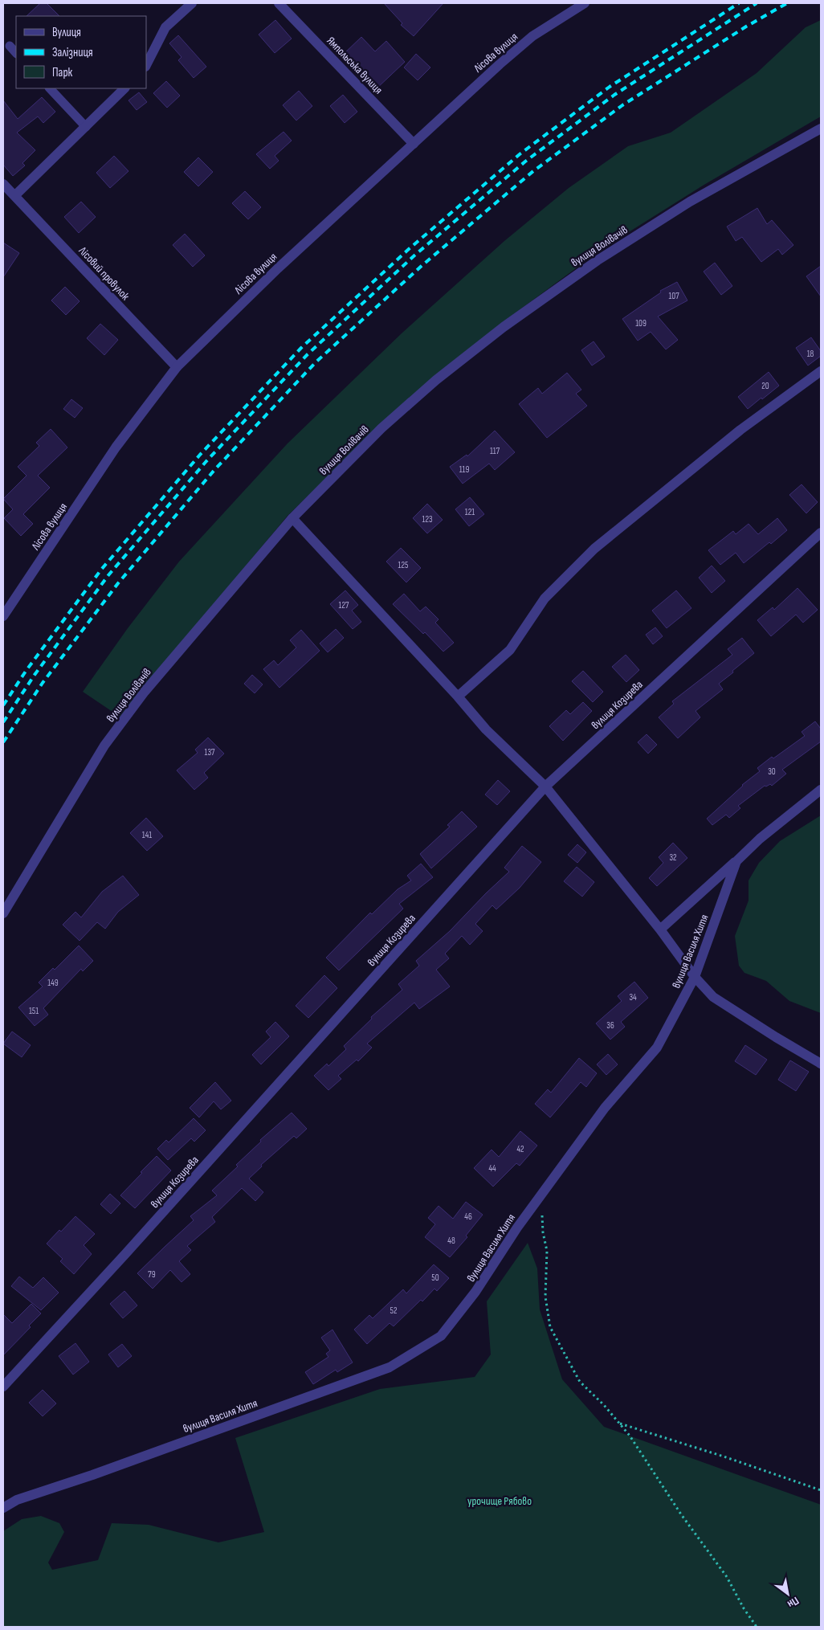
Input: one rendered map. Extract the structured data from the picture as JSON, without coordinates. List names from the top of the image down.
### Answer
{
  "streets": {
    "street": [
      "Лісова вулиця",
      "Ямпольська вулиця",
      "вулиця Волівачів",
      "Лісовий провулок",
      "вулиця Козирева",
      "вулиця Василя Хитя"
    ]
  },
  "crossings": [
    ["Лісова вулиця", "Ямпольська вулиця"],
    ["Лісова вулиця", "Лісовий провулок"]
  ],
  "parks": ["урочище Рябово"],
  "house_numbers": [
    "107",
    "109",
    "18",
    "20",
    "117",
    "119",
    "121",
    "123",
    "125",
    "127",
    "137",
    "30",
    "141",
    "32",
    "149",
    "34",
    "151",
    "36",
    "42",
    "44",
    "46",
    "48",
    "79",
    "50",
    "52"
  ],
  "legend": ["Вулиця", "Залізниця", "Парк"],
  "north": "bottom right"
}
